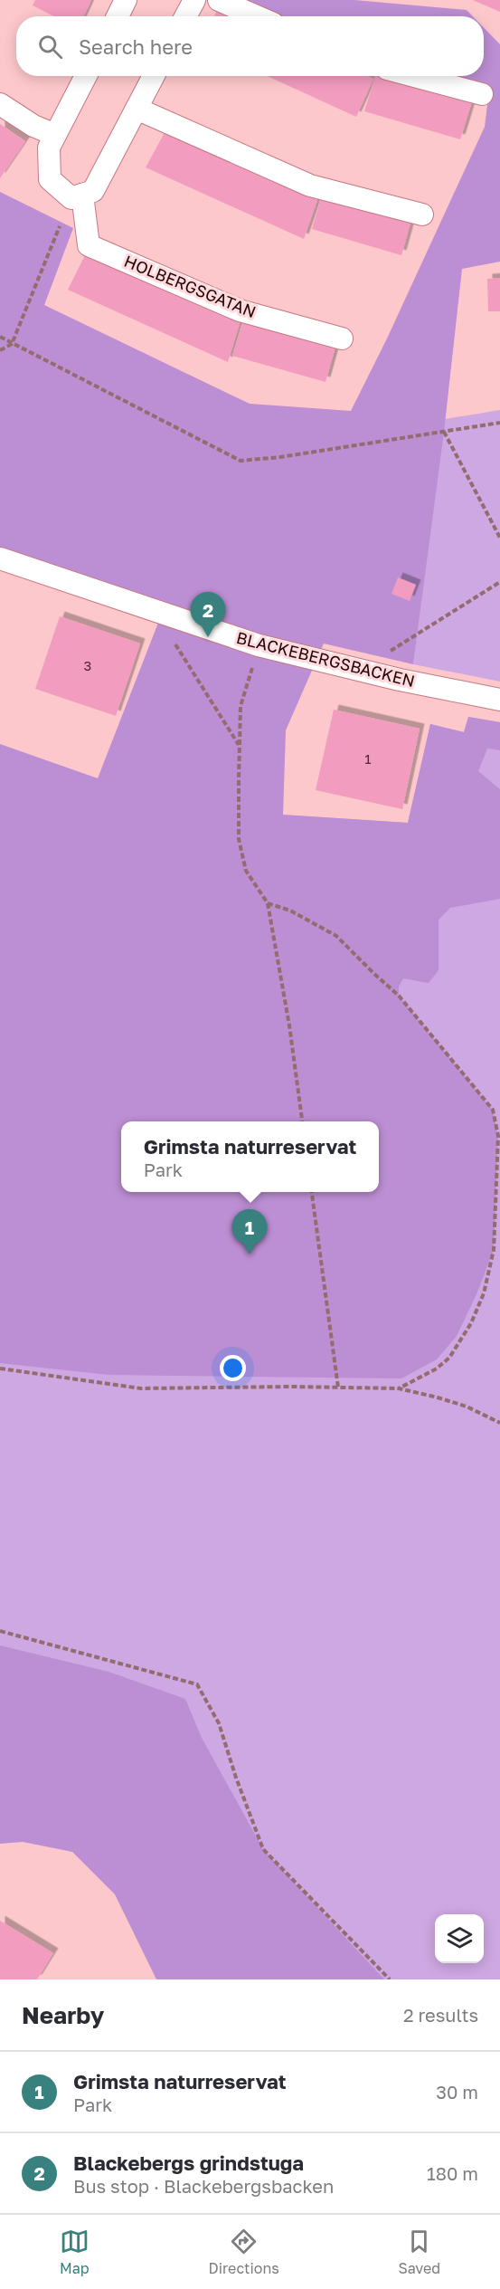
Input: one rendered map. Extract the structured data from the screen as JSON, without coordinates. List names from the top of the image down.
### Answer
{
  "streets": {
    "street": ["HOLBERGSGATAN", "BLACKEBERGSBACKEN"]
  },
  "house_numbers": ["3", "1"],
  "page": {
    "search": "Search here",
    "pins": ["2", "1"],
    "popup": ["Grimsta naturreservat", "Park"],
    "heading": ["Nearby", "2 results"],
    "list": [
      {
        "mark": "1",
        "name": "Grimsta naturreservat",
        "note": "Park",
        "value": "30 m"
      },
      {
        "mark": "2",
        "name": "Blackebergs grindstuga",
        "note": "Bus stop · Blackebergsbacken",
        "value": "180 m"
      }
    ],
    "nav": ["Map", "Directions", "Saved"]
  }
}
